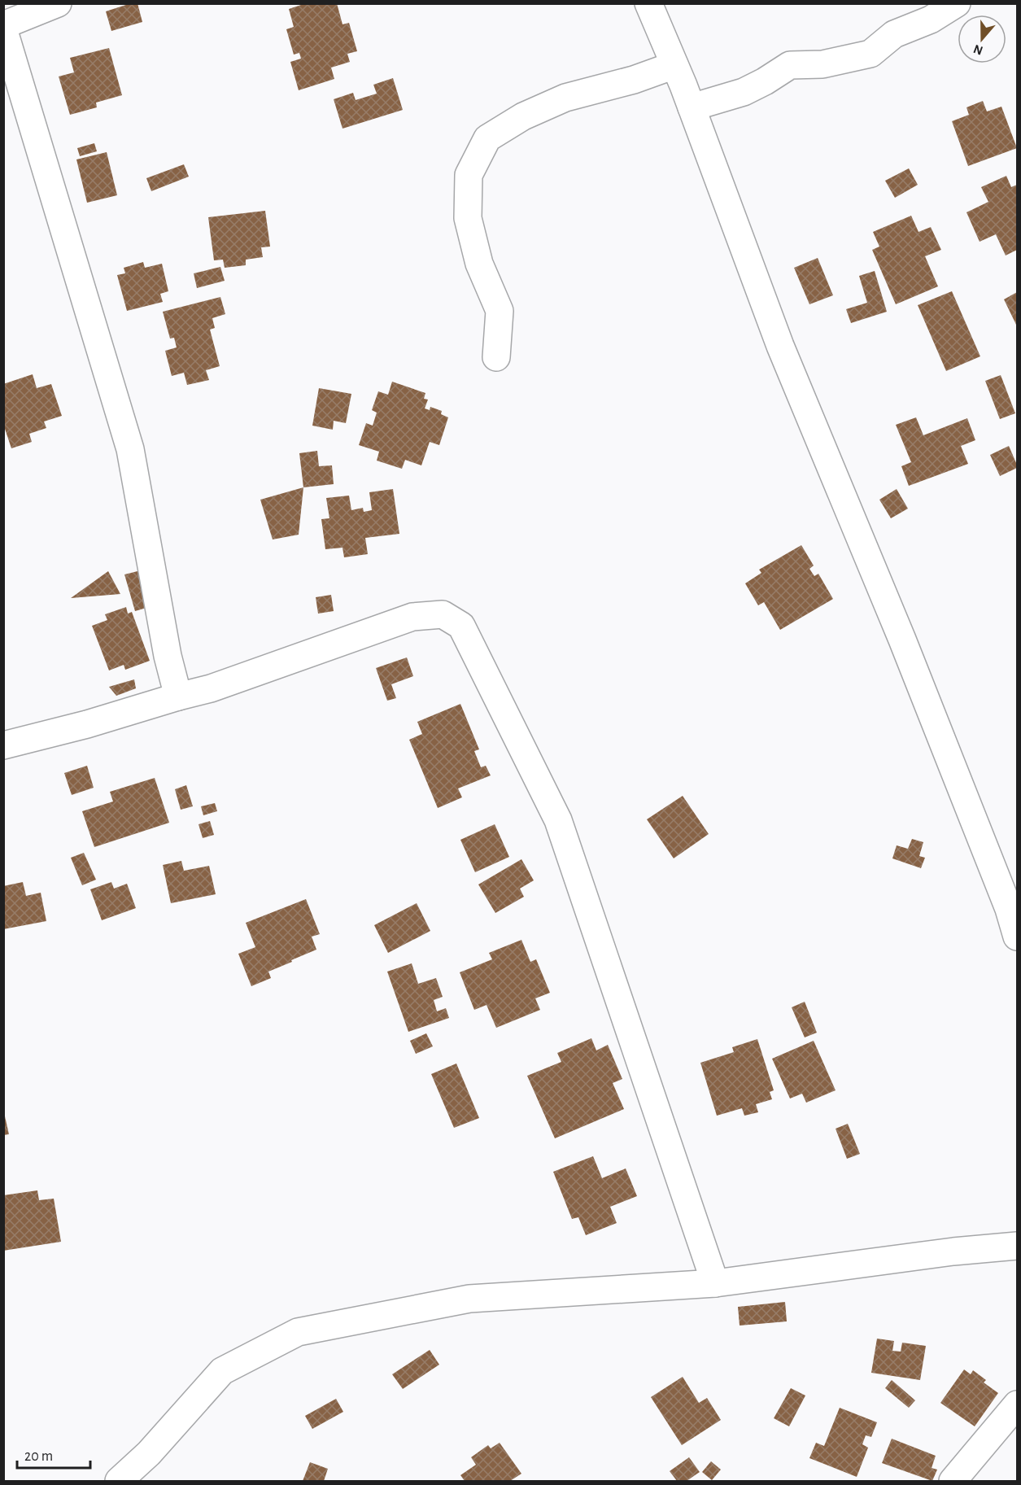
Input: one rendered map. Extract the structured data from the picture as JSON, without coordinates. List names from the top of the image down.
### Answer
{
  "scale_bar": "20 m",
  "north": "bottom"
}
